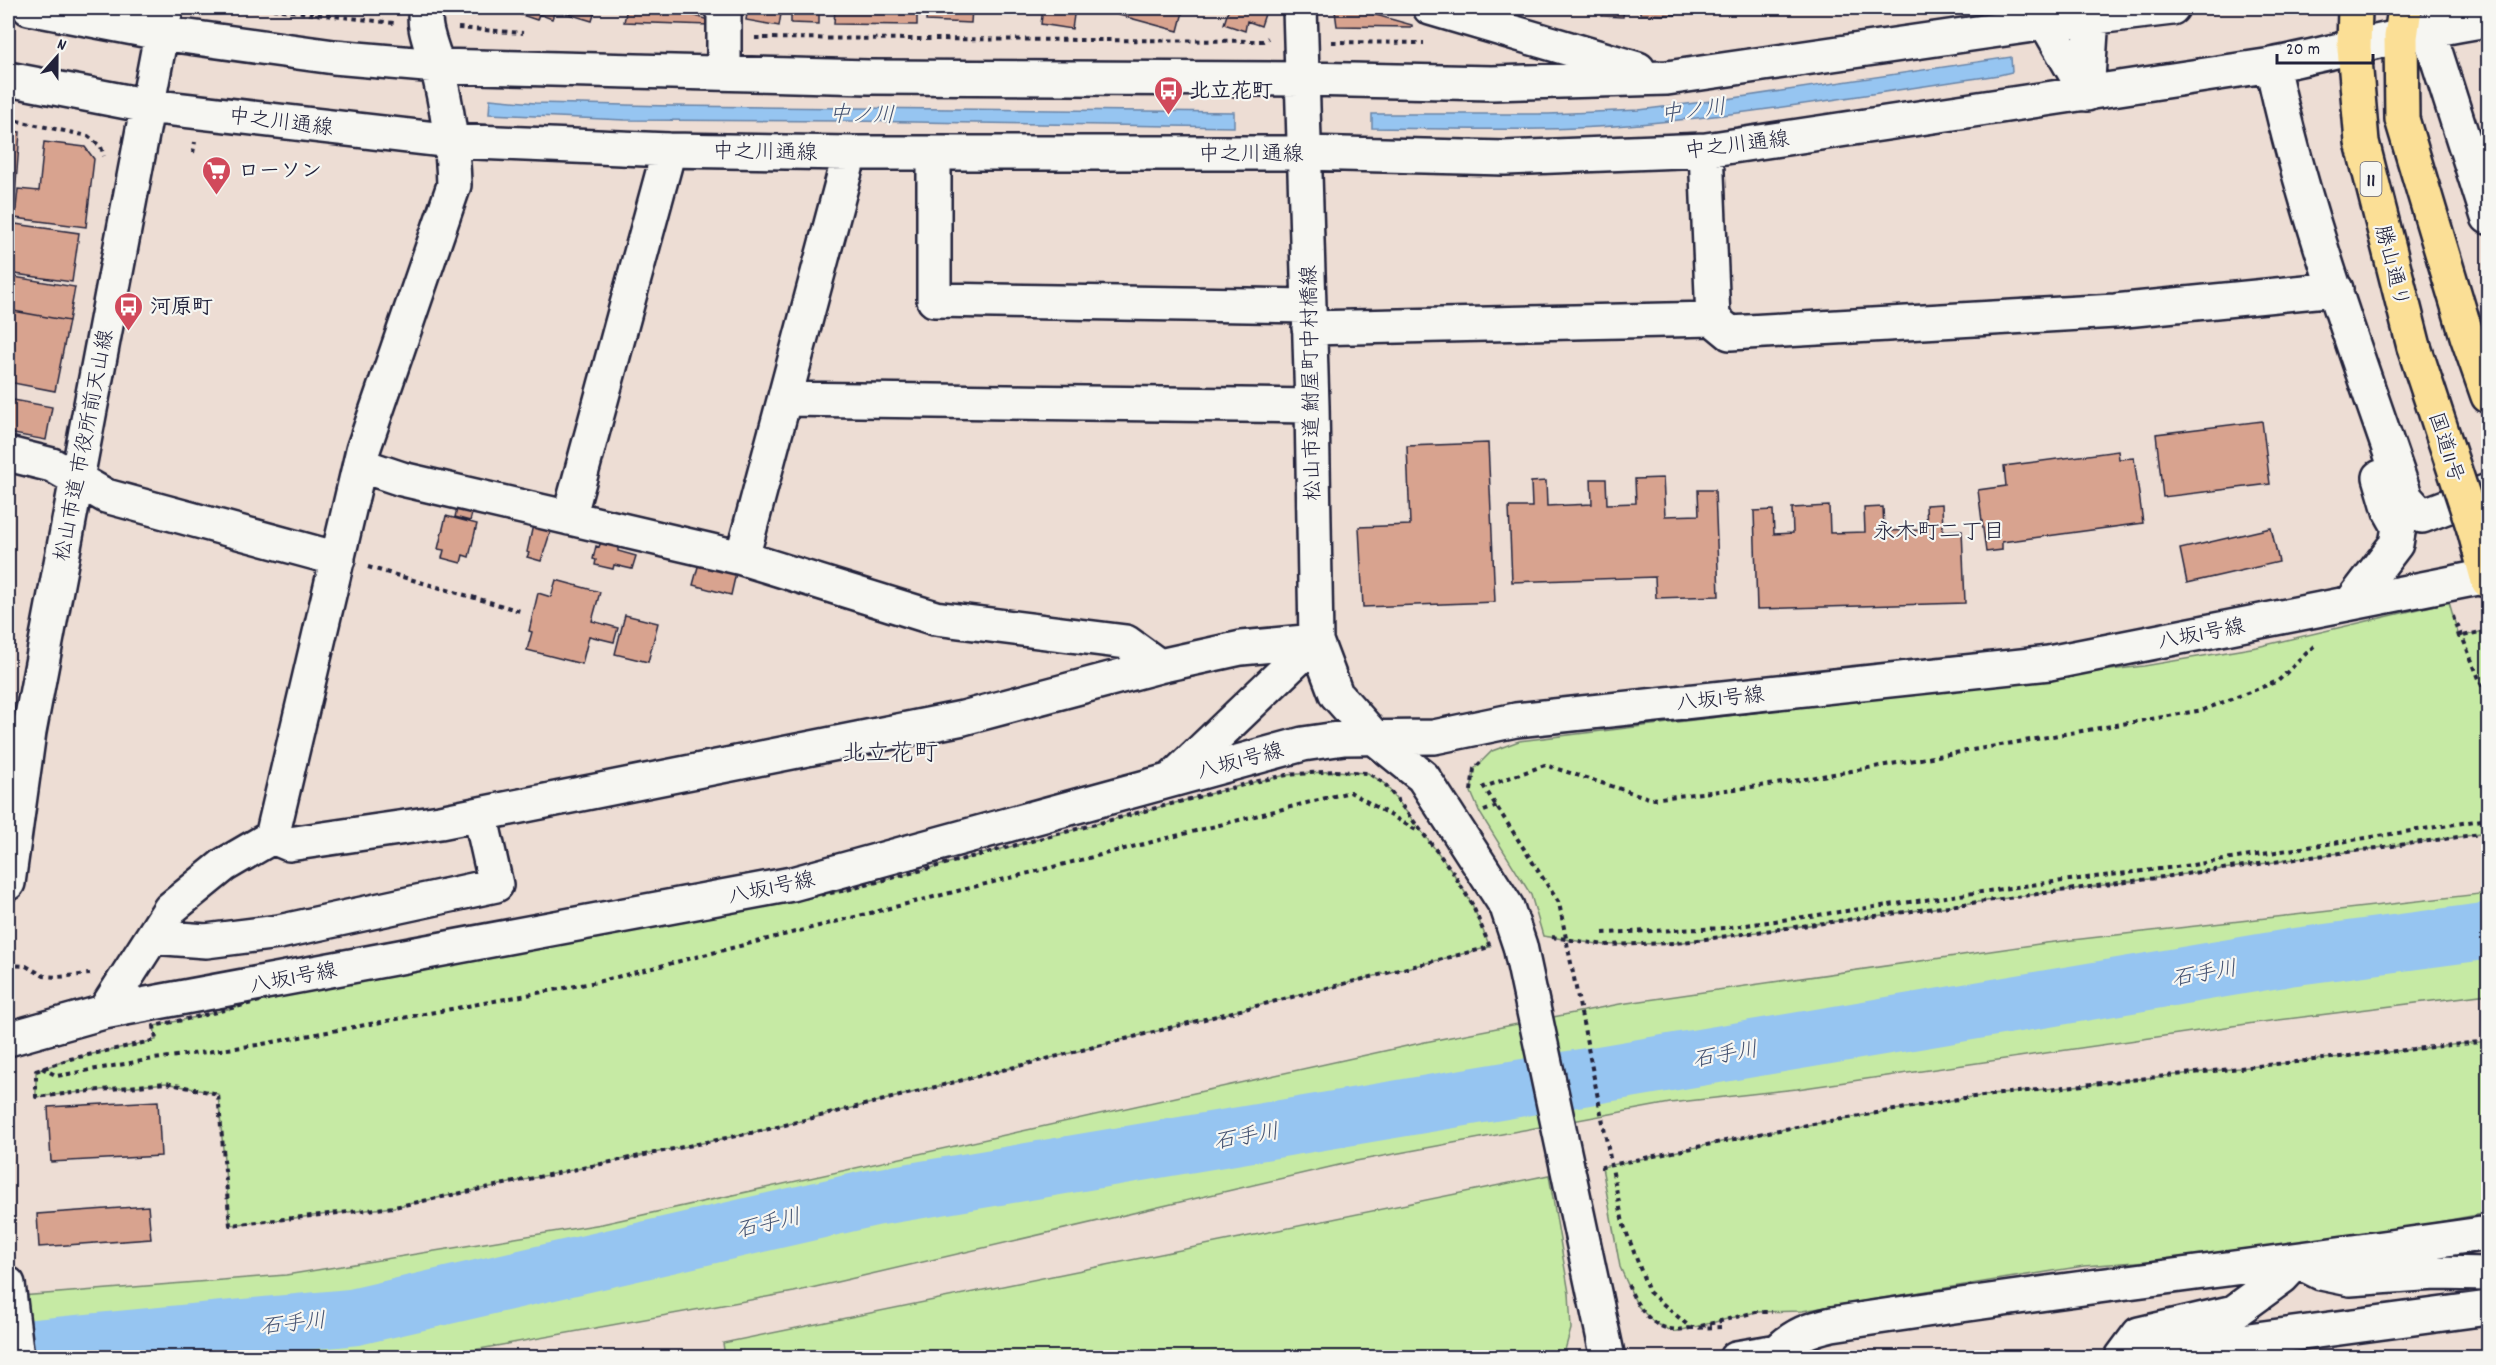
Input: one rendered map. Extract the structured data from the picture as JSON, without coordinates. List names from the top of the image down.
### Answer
{
  "streets": {
    "highway": ["11", "勝山通り", "国道11号"],
    "street": [
      "中之川通線",
      "松山市道 鮒屋町中村橋線",
      "松山市道 市役所前天山線",
      "八坂1号線"
    ]
  },
  "crossings": [
    ["中之川通線", "勝山通り"],
    ["中之川通線", "松山市道 鮒屋町中村橋線"],
    ["中之川通線", "松山市道 市役所前天山線"],
    ["勝山通り", "国道11号"],
    ["松山市道 鮒屋町中村橋線", "八坂1号線"],
    ["国道11号", "八坂1号線"]
  ],
  "districts": ["永木町二丁目", "北立花町"],
  "water": ["中ノ川", "石手川"],
  "places": {
    "bus stop": ["北立花町", "河原町"],
    "supermarket": ["ローソン"]
  },
  "scale_bar": "20 m",
  "north": "top"
}
